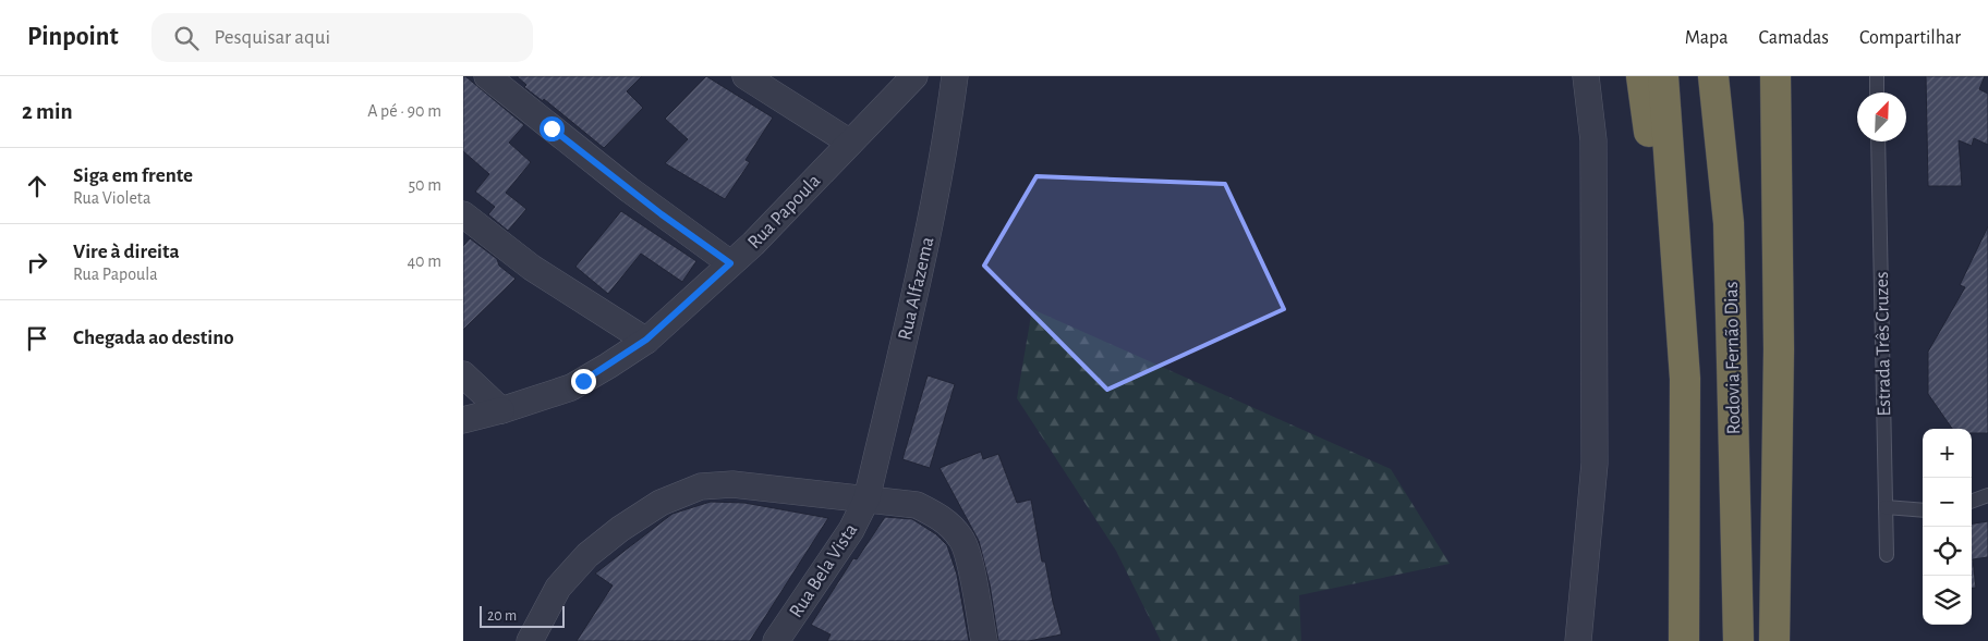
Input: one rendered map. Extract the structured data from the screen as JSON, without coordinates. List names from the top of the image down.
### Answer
{
  "streets": {
    "highway": ["Rodovia Fernão Dias"],
    "street": ["Rua Papoula", "Rua Alfazema", "Rua Bela Vista"],
    "lane": ["Estrada Três Cruzes"]
  },
  "crossings": [
    ["Rua Alfazema", "Rua Bela Vista"]
  ],
  "scale_bar": "20 m",
  "north": "top right",
  "page": {
    "header": "Pinpoint",
    "search": "Pesquisar aqui",
    "nav": ["Mapa", "Camadas", "Compartilhar"],
    "heading": ["2 min", "A pé · 90 m"],
    "list": [
      ["Siga em frente", "Rua Violeta", "50 m"],
      ["Vire à direita", "Rua Papoula", "40 m"],
      "Chegada ao destino"
    ],
    "map_buttons": ["+", "−"],
    "scale": "20 m"
  }
}
